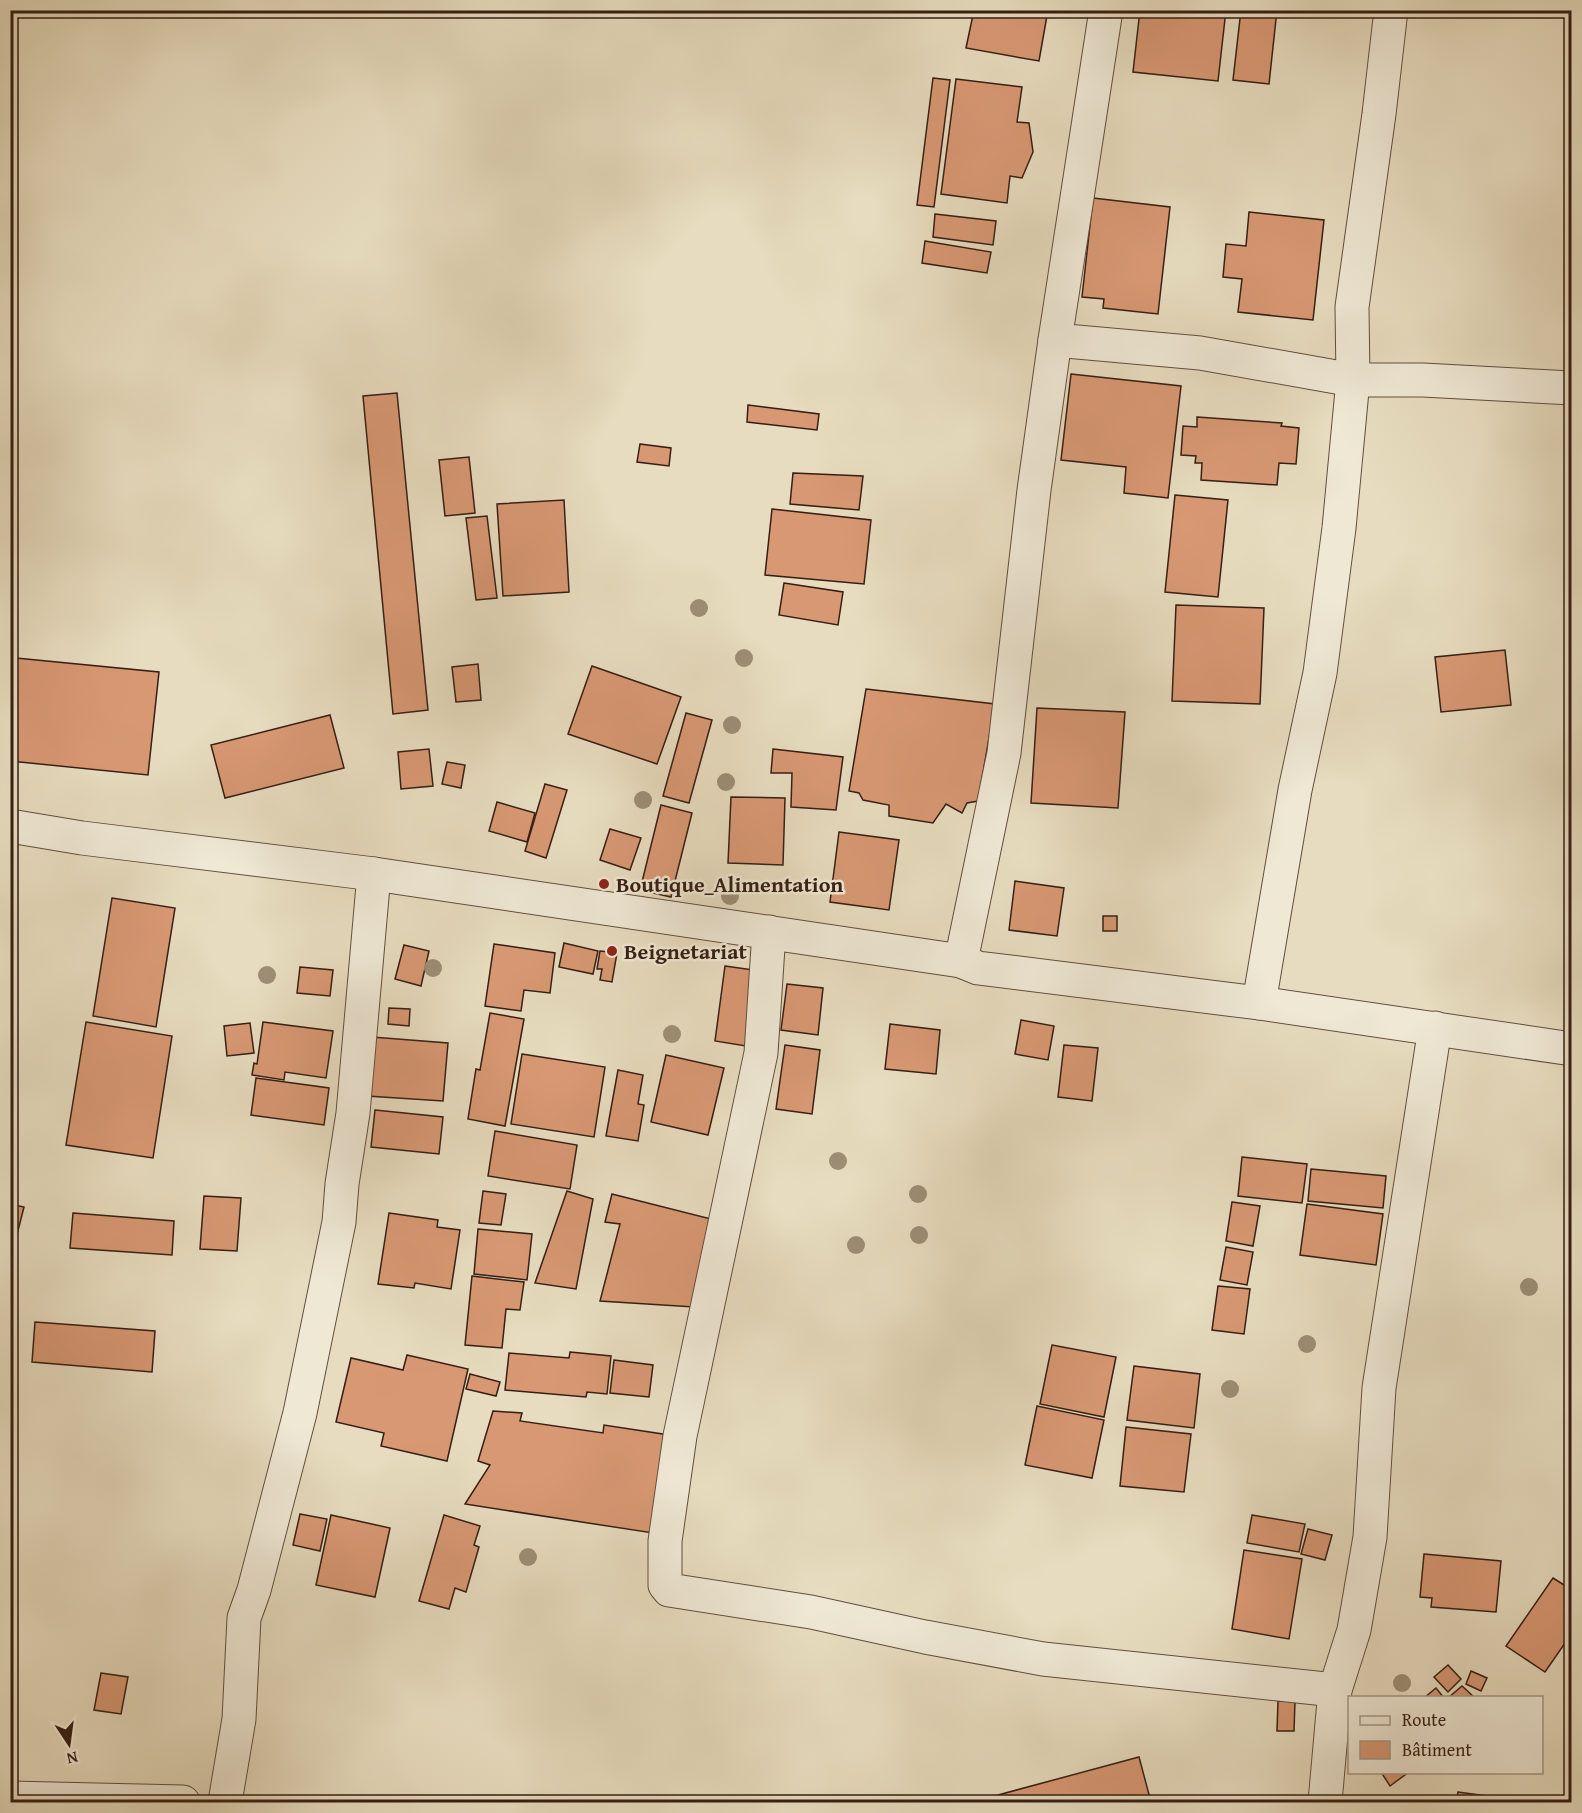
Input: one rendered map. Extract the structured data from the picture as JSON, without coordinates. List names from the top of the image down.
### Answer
{
  "places": ["Boutique_Alimentation", "Beignetariat"],
  "legend": ["Route", "Bâtiment"],
  "north": "bottom"
}
